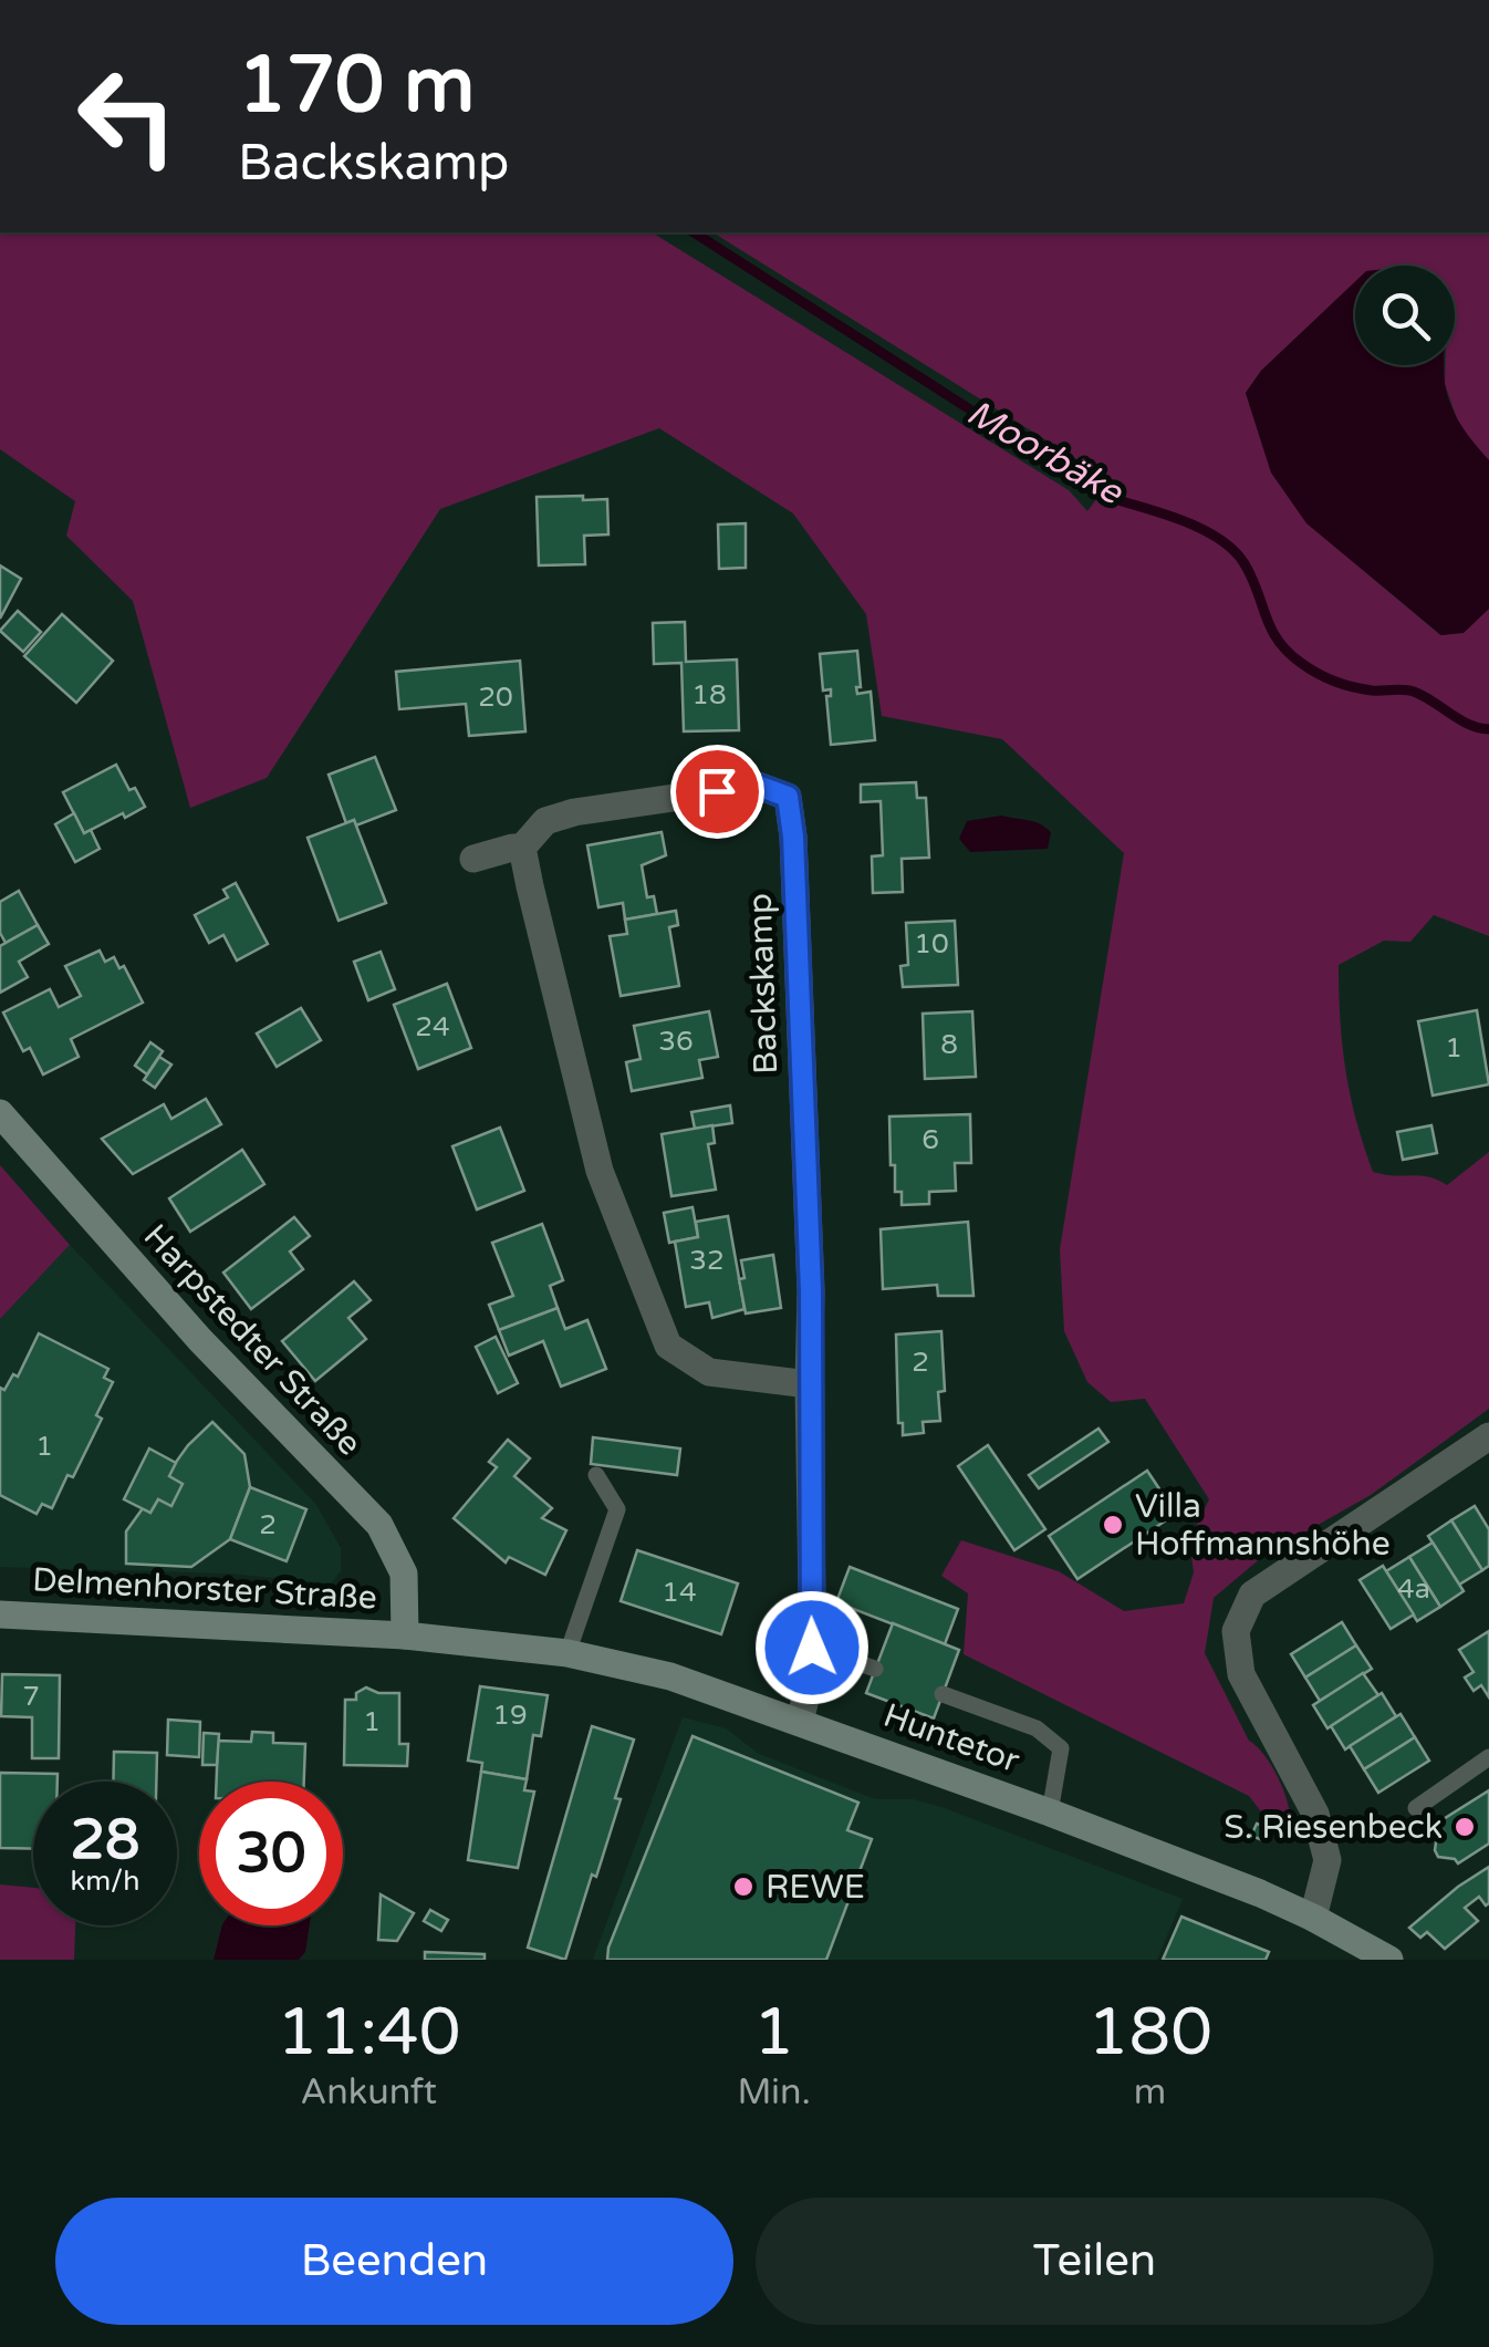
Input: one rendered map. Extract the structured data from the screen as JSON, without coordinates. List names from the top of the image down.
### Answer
{
  "streets": {
    "main road": ["Harpstedter Straße", "Delmenhorster Straße", "Huntetor"],
    "street": ["Backskamp"]
  },
  "crossings": [
    ["Backskamp", "Huntetor"],
    ["Harpstedter Straße", "Delmenhorster Straße"],
    ["Harpstedter Straße", "Huntetor"],
    ["Delmenhorster Straße", "Huntetor"]
  ],
  "water": ["Moorbäke"],
  "places": ["Villa Hoffmannshöhe", "S. Riesenbeck", "REWE"],
  "house_numbers": [
    "18",
    "20",
    "10",
    "24",
    "36",
    "8",
    "1",
    "6",
    "32",
    "2",
    "1",
    "2",
    "4a",
    "14",
    "7",
    "19",
    "1"
  ],
  "page": {
    "turn": ["170 m", "Backskamp"],
    "speed": "28 km/h",
    "limit": "30",
    "eta": [
      "11:40",
      "Ankunft",
      "1",
      "Min.",
      "180",
      "m"
    ],
    "buttons": ["Beenden", "Teilen"]
  }
}
